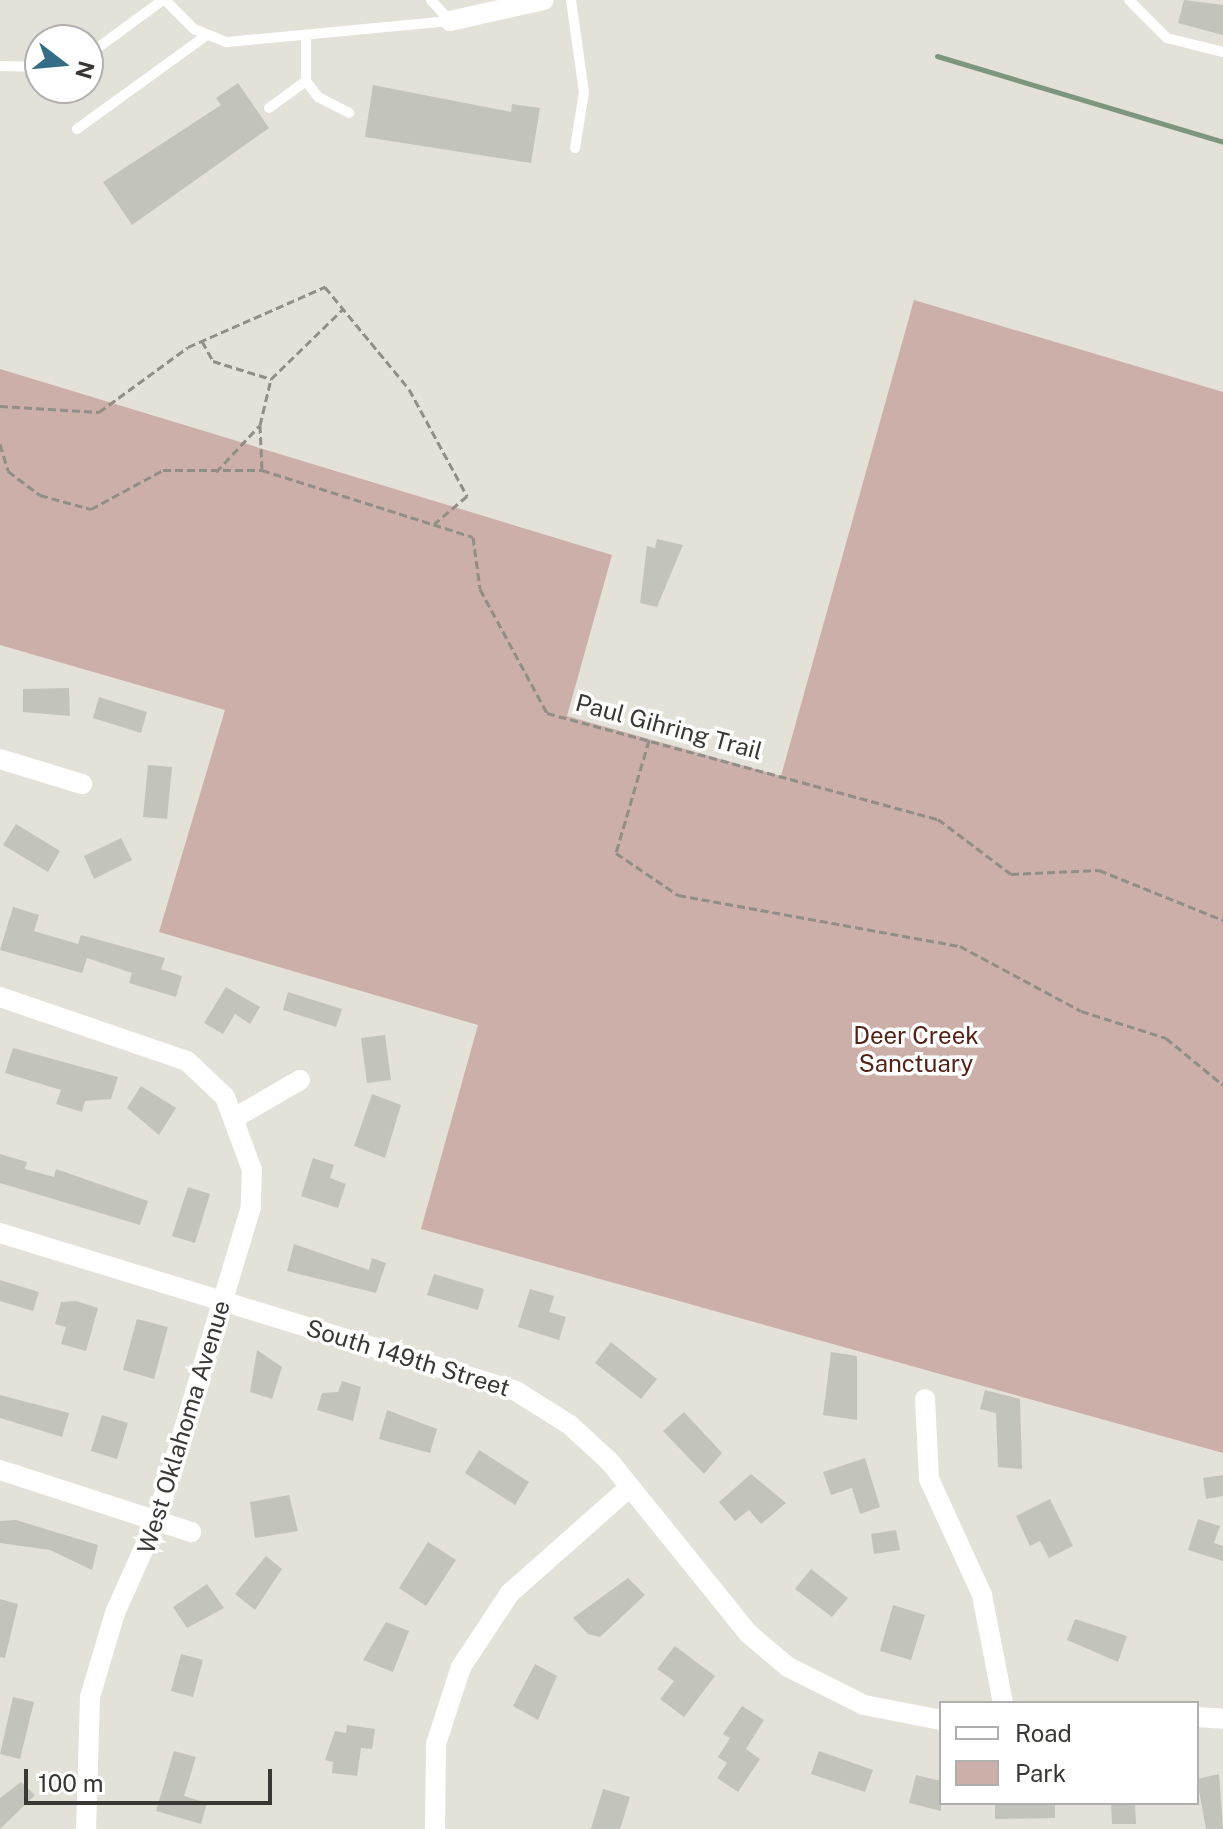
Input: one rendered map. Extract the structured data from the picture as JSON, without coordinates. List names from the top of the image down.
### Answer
{
  "streets": {
    "street": ["South 149th Street", "West Oklahoma Avenue"],
    "path": ["Paul Gihring Trail"]
  },
  "crossings": [
    ["South 149th Street", "West Oklahoma Avenue"]
  ],
  "parks": ["Deer Creek Sanctuary"],
  "legend": ["Road", "Park"],
  "scale_bar": "100 m",
  "north": "right"
}
